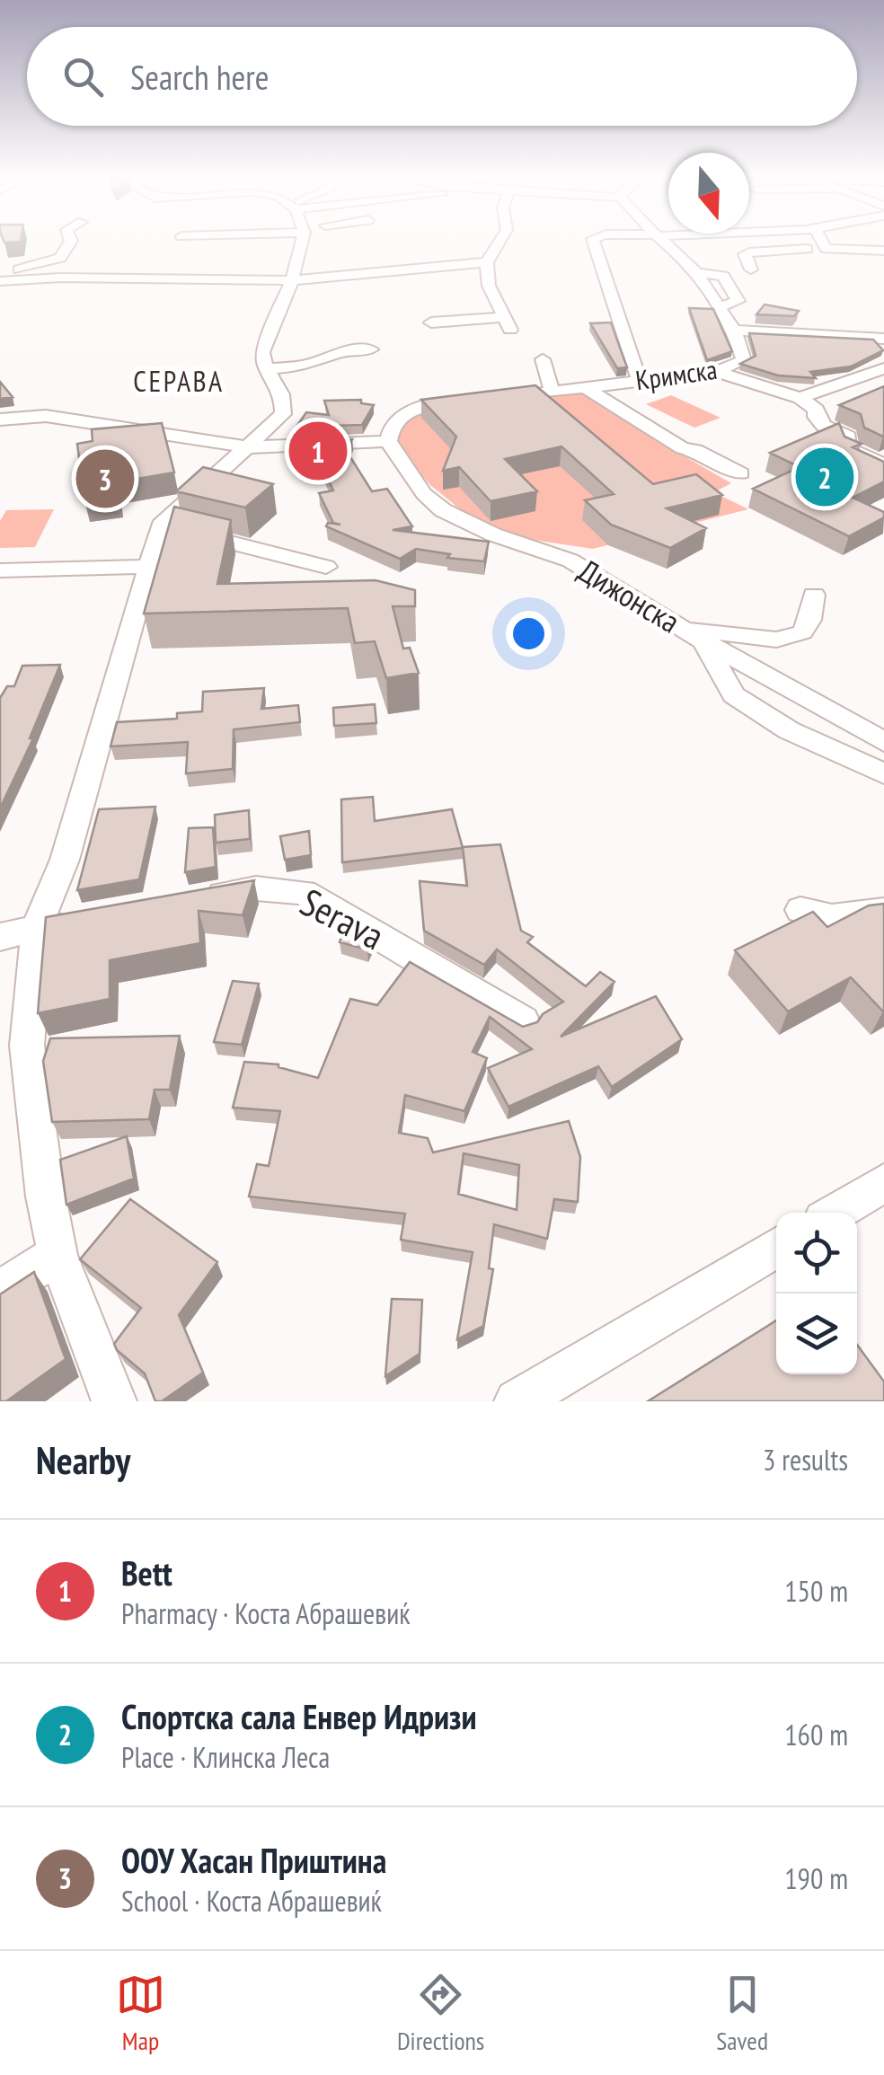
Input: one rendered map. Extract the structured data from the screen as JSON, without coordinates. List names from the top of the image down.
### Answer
{
  "streets": {
    "street": ["Кримска", "Дижонска", "Serava"]
  },
  "crossings": [
    ["Кримска", "Дижонска"]
  ],
  "districts": ["СЕРАВА"],
  "north": "bottom",
  "page": {
    "search": "Search here",
    "pins": ["1", "2", "3"],
    "heading": ["Nearby", "3 results"],
    "list": [
      {
        "mark": "1",
        "name": "Bett",
        "note": "Pharmacy · Коста Абрашевиќ",
        "value": "150 m"
      },
      {
        "mark": "2",
        "name": "Спортска сала Енвер Идризи",
        "note": "Place · Клинска Леса",
        "value": "160 m"
      },
      {
        "mark": "3",
        "name": "ООУ Хасан Приштина",
        "note": "School · Коста Абрашевиќ",
        "value": "190 m"
      }
    ],
    "nav": ["Map", "Directions", "Saved"]
  }
}
